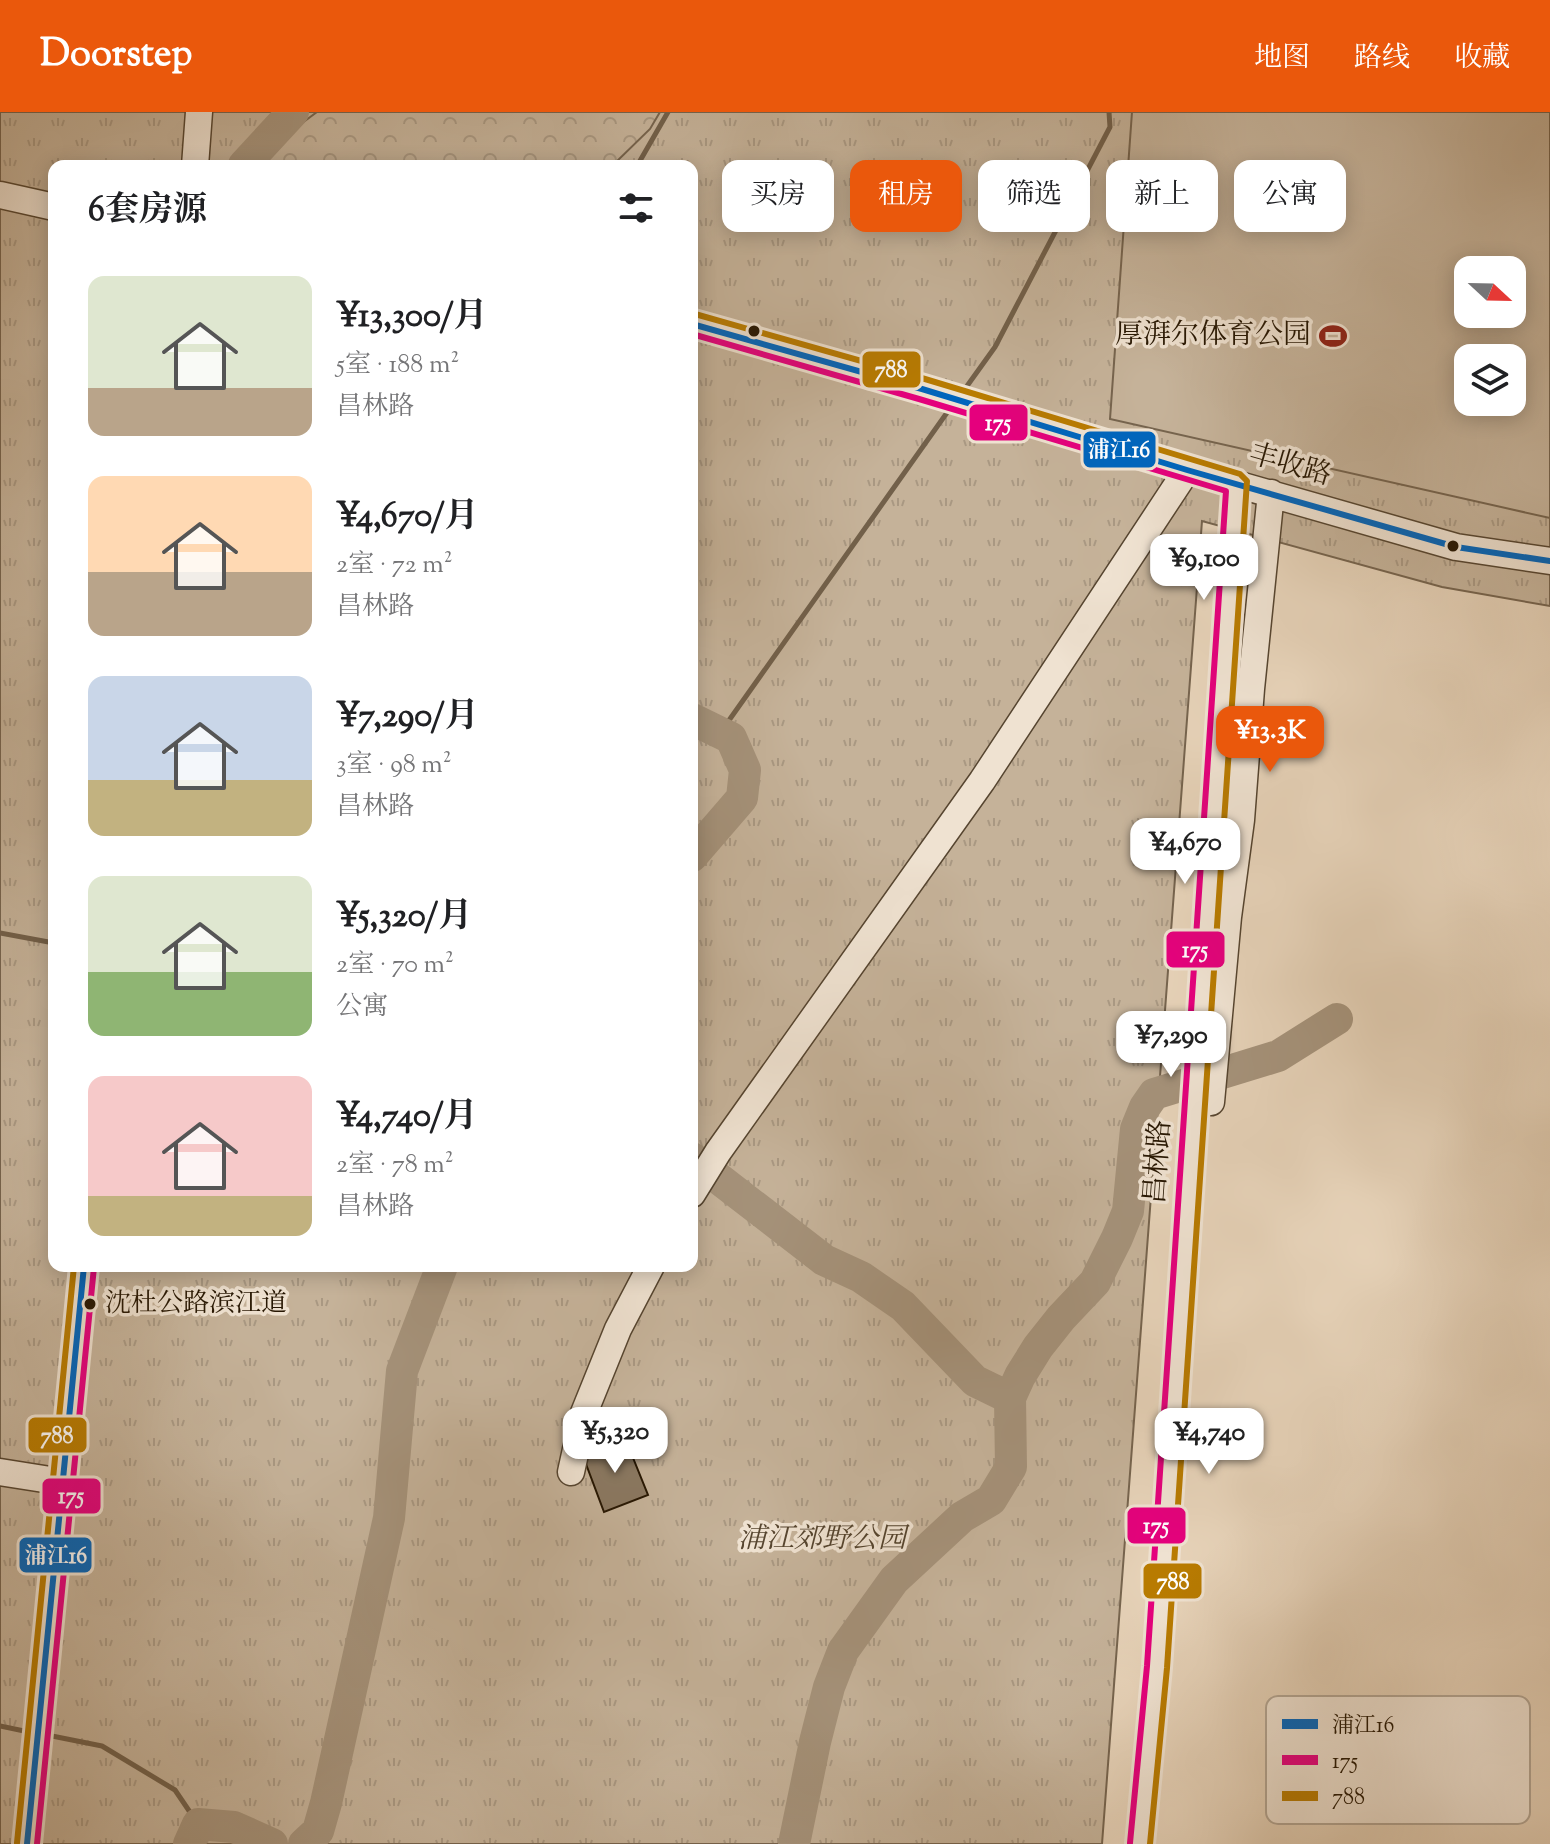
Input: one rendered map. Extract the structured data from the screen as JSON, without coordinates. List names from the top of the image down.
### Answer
{
  "streets": {
    "street": ["丰收路", "昌林路"]
  },
  "crossings": [
    ["丰收路", "昌林路"]
  ],
  "parks": ["浦江郊野公园"],
  "places": {
    "sports": ["厚湃尔体育公园"],
    "other": ["沈杜公路滨江道"]
  },
  "lines": ["transit line 788", "transit line 浦江16", "transit line 175"],
  "legend": ["浦江16", "175", "788"],
  "north": "right",
  "page": {
    "header": "Doorstep",
    "nav": ["地图", "路线", "收藏"],
    "chip": [
      "买房",
      "租房",
      "筛选",
      "新上",
      "公寓"
    ],
    "heading": "6套房源",
    "list": [
      {
        "name": "¥13,300/月",
        "note": "5室 · 188 m² · 昌林路"
      },
      {
        "name": "¥4,670/月",
        "note": "2室 · 72 m² · 昌林路"
      },
      {
        "name": "¥7,290/月",
        "note": "3室 · 98 m² · 昌林路"
      },
      {
        "name": "¥5,320/月",
        "note": "2室 · 70 m² · 公寓"
      },
      {
        "name": "¥4,740/月",
        "note": "2室 · 78 m² · 昌林路"
      }
    ],
    "price": [
      "¥9,100",
      "¥13.3K",
      "¥4,670",
      "¥7,290",
      "¥5,320",
      "¥4,740"
    ]
  }
}
